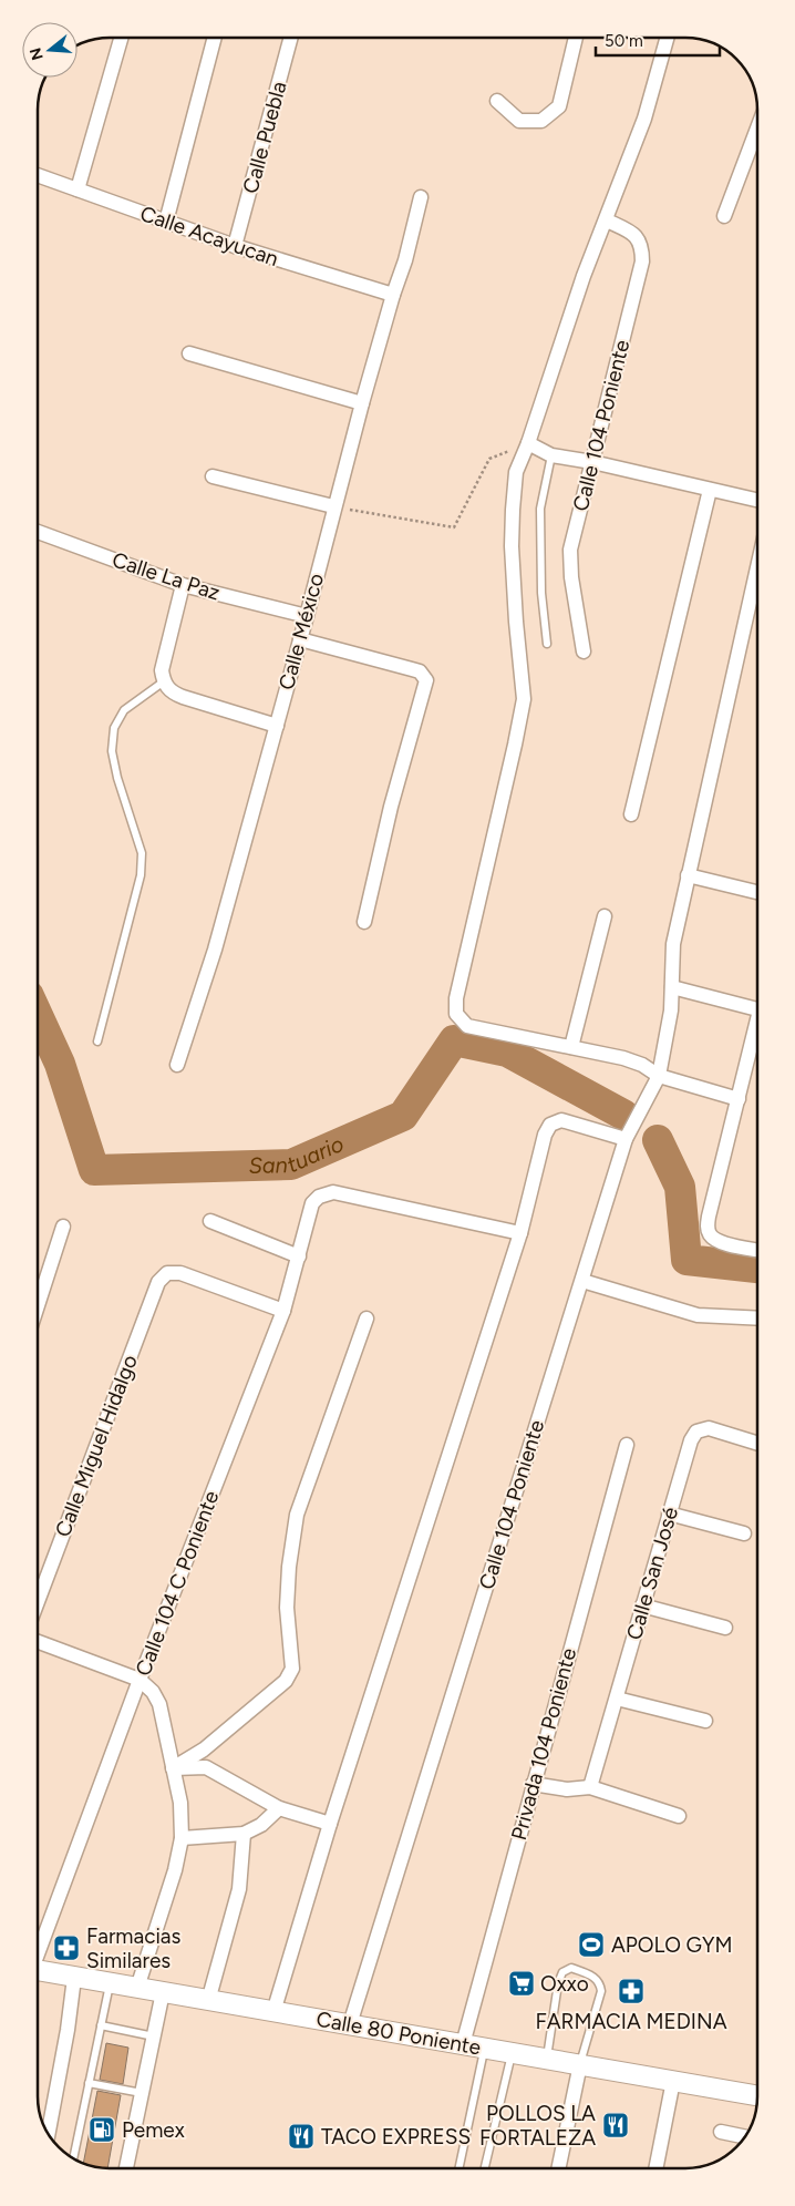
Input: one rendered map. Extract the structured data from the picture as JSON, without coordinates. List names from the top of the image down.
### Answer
{
  "streets": {
    "street": [
      "Calle Puebla",
      "Calle Acayucan",
      "Calle 104 Poniente",
      "Calle La Paz",
      "Calle México",
      "Calle Miguel Hidalgo",
      "Calle San José",
      "Calle 104 C Poniente",
      "Privada 104 Poniente",
      "Calle 80 Poniente"
    ]
  },
  "crossings": [
    ["Calle Puebla", "Calle Acayucan"],
    ["Calle Acayucan", "Calle México"],
    ["Calle 104 Poniente", "Calle 80 Poniente"],
    ["Calle La Paz", "Calle México"],
    ["Calle Miguel Hidalgo", "Calle 104 C Poniente"],
    ["Privada 104 Poniente", "Calle 80 Poniente"]
  ],
  "water": ["Santuario"],
  "places": {
    "sports": ["APOLO GYM"],
    "pharmacy": ["Farmacias Similares", "FARMACIA MEDINA"],
    "supermarket": ["Oxxo"],
    "restaurant": ["POLLOS LA FORTALEZA", "TACO EXPRESS"],
    "fuel station": ["Pemex"]
  },
  "scale_bar": "50 m",
  "north": "left"
}
